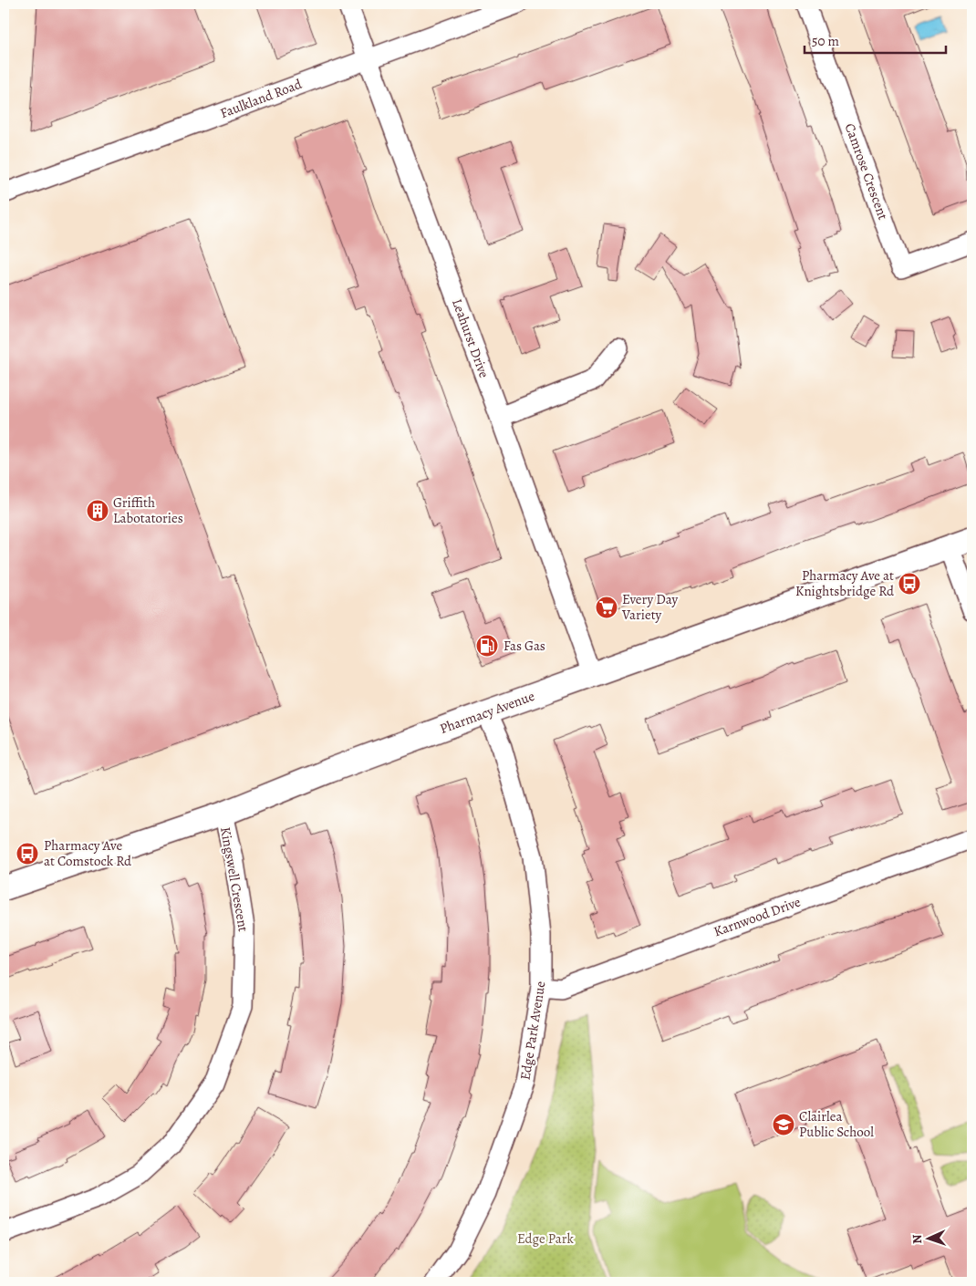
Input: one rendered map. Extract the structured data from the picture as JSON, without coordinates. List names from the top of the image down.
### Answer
{
  "streets": {
    "street": [
      "Faulkland Road",
      "Camrose Crescent",
      "Leahurst Drive",
      "Pharmacy Avenue",
      "Kingswell Crescent",
      "Karnwood Drive",
      "Edge Park Avenue"
    ]
  },
  "crossings": [
    ["Faulkland Road", "Leahurst Drive"],
    ["Leahurst Drive", "Pharmacy Avenue"],
    ["Pharmacy Avenue", "Kingswell Crescent"],
    ["Pharmacy Avenue", "Edge Park Avenue"],
    ["Karnwood Drive", "Edge Park Avenue"]
  ],
  "parks": ["Edge Park"],
  "places": {
    "building": ["Griffith Labotatories"],
    "bus stop": ["Pharmacy Ave at Knightsbridge Rd", "Pharmacy Ave at Comstock Rd"],
    "supermarket": ["Every Day Variety"],
    "fuel station": ["Fas Gas"],
    "school or university": ["Clairlea Public School"]
  },
  "scale_bar": "50 m",
  "north": "left"
}
